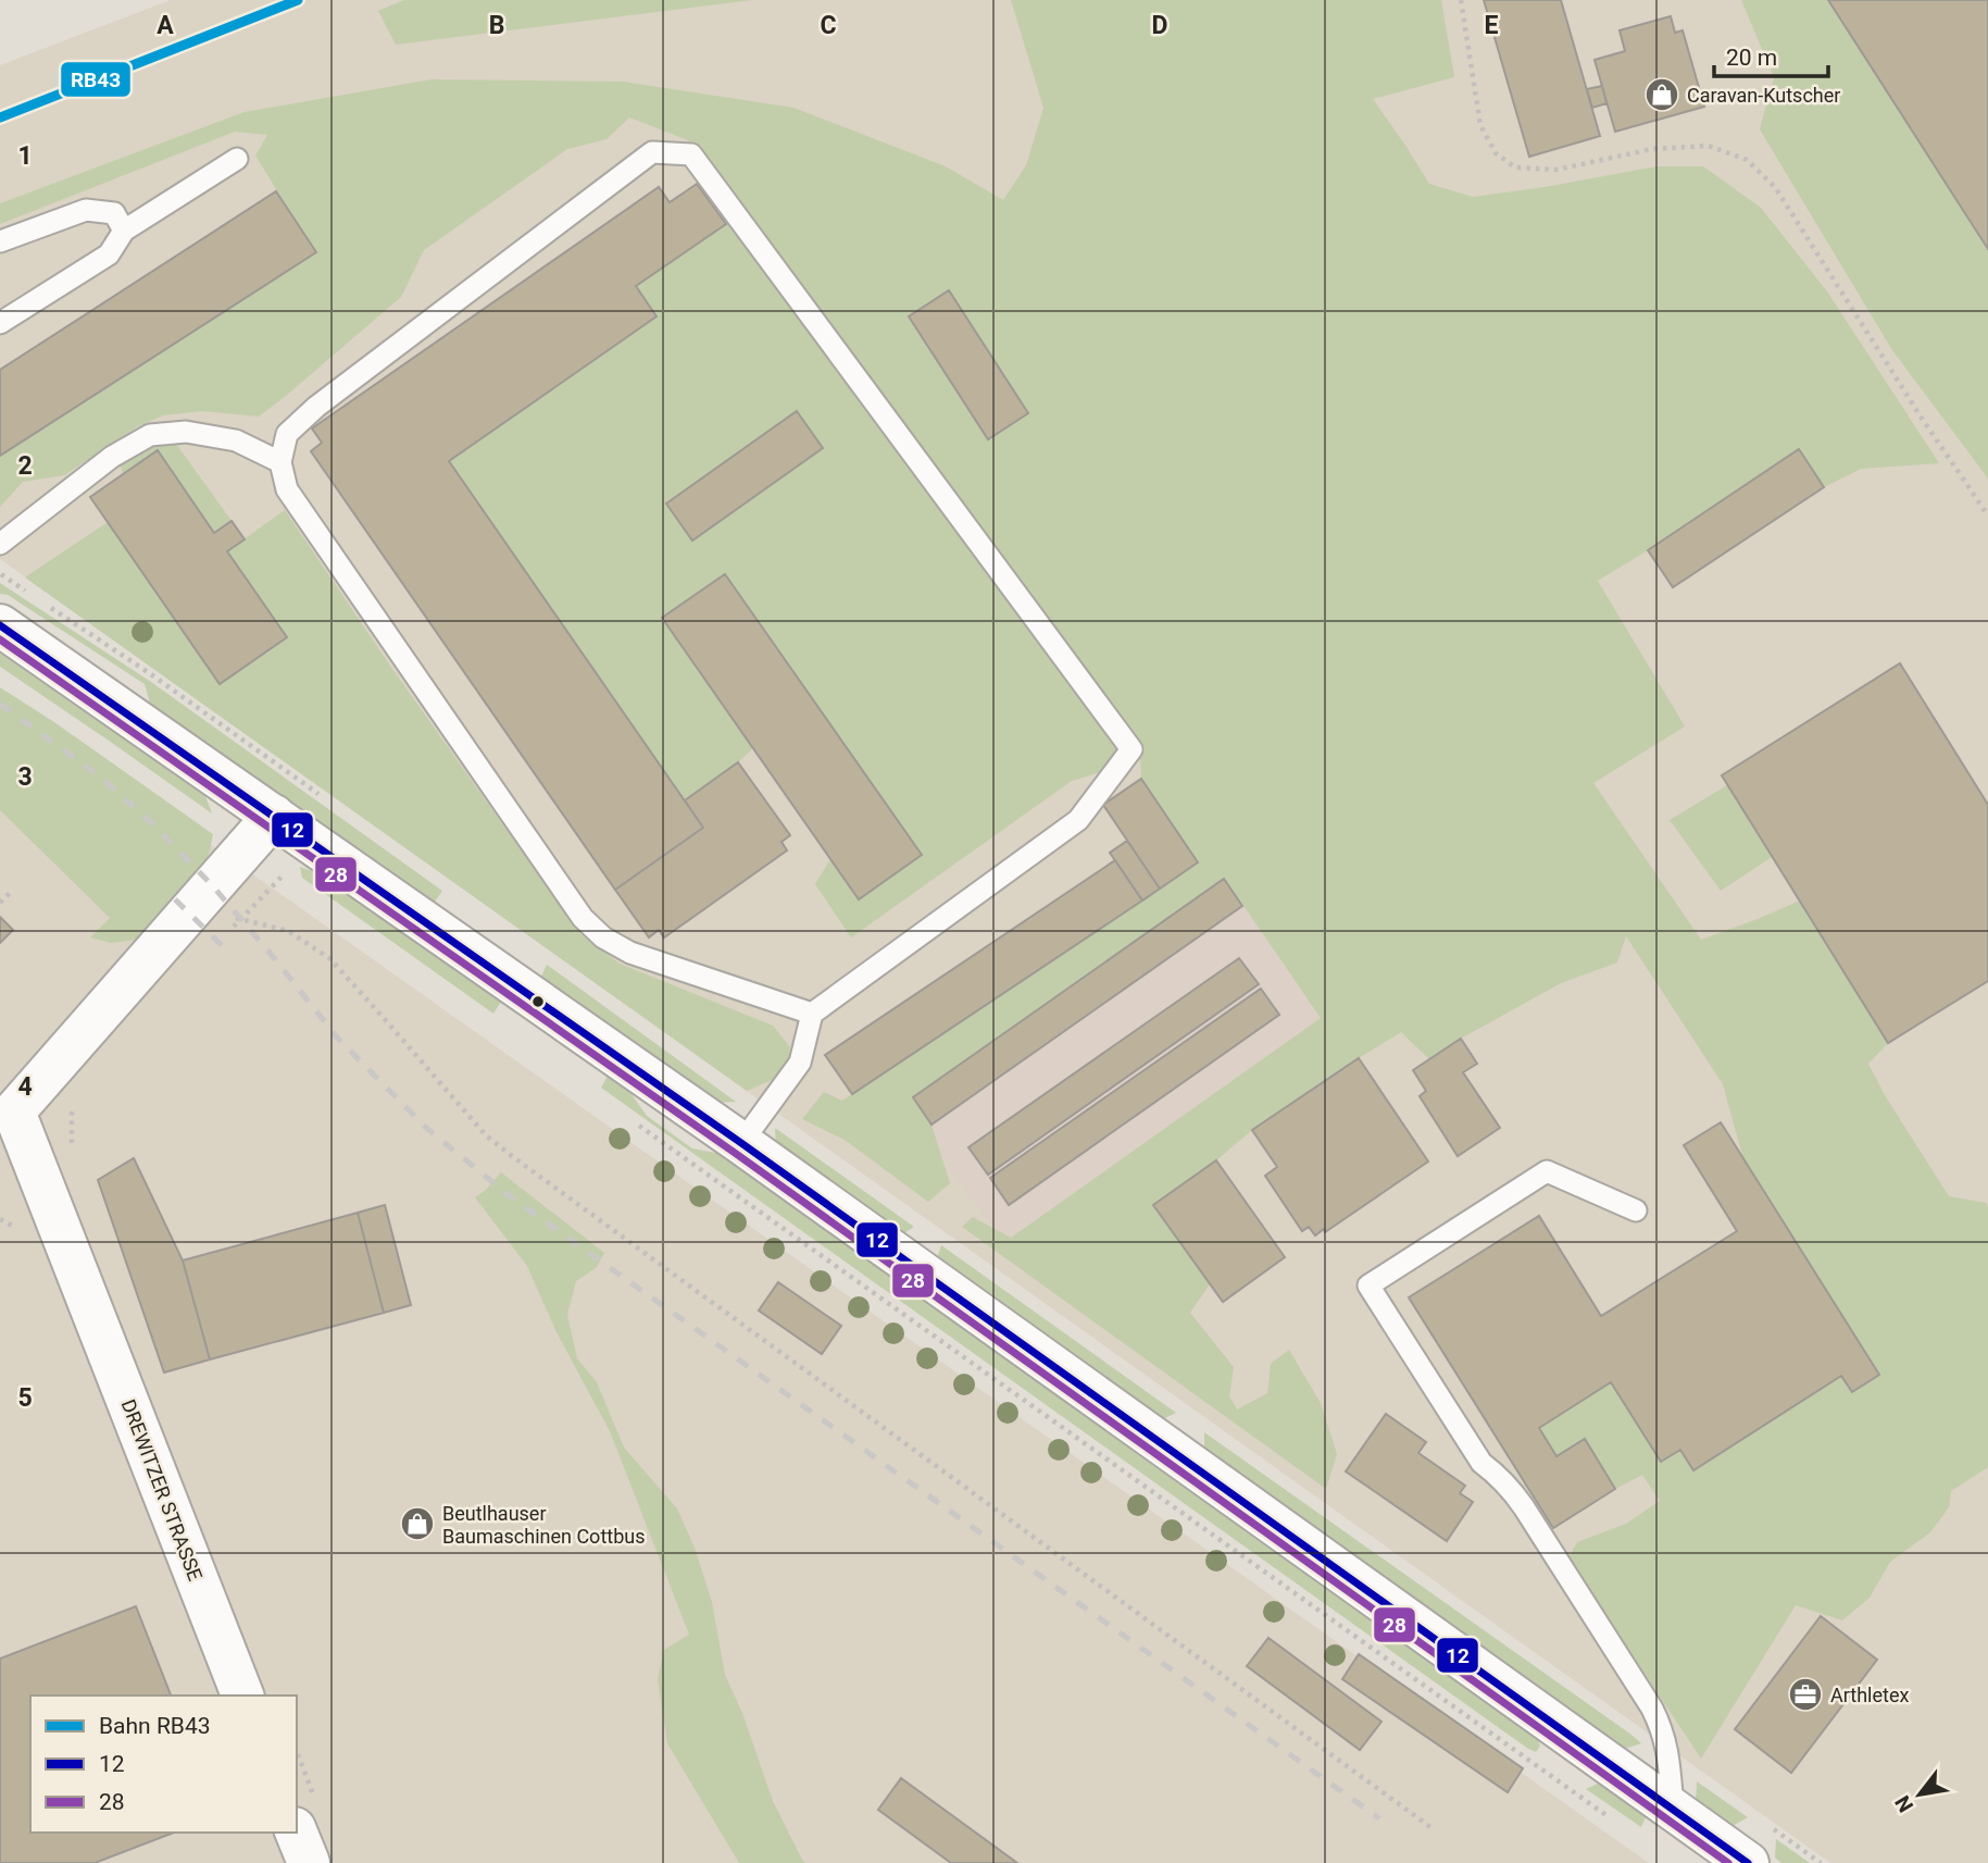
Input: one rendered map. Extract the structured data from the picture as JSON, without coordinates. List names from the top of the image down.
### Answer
{
  "streets": {
    "street": ["DREWITZER STRASSE"]
  },
  "places": {
    "shop": ["Caravan-Kutscher", "Beutlhauser Baumaschinen Cottbus"],
    "office": ["Arthletex"]
  },
  "lines": ["rail line RB43", "transit line 12", "transit line 28"],
  "legend": ["Bahn RB43", "12", "28"],
  "scale_bar": "20 m",
  "north": "bottom left",
  "grid": {
    "columns": [
      "A",
      "B",
      "C",
      "D",
      "E"
    ],
    "rows": [
      "1",
      "2",
      "3",
      "4",
      "5"
    ]
  }
}
